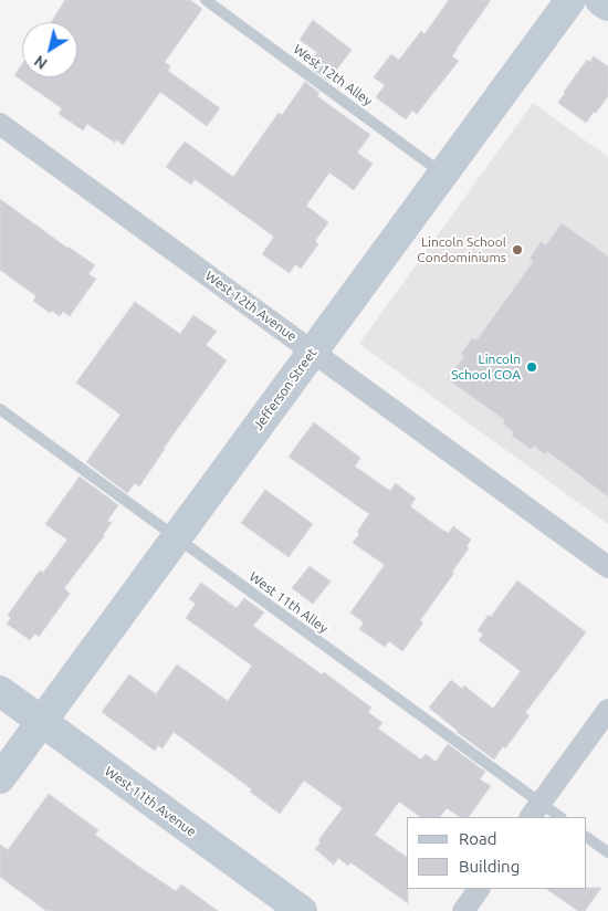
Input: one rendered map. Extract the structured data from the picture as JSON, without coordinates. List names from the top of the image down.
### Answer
{
  "streets": {
    "main road": ["Jefferson Street", "West 11th Avenue"],
    "street": ["West 12th Avenue"],
    "lane": ["West 12th Alley", "West 11th Alley"]
  },
  "crossings": [
    ["West 12th Alley", "Jefferson Street"],
    ["West 12th Avenue", "Jefferson Street"],
    ["Jefferson Street", "West 11th Alley"],
    ["Jefferson Street", "West 11th Avenue"]
  ],
  "places": ["Lincoln School Condominiums", "Lincoln School COA"],
  "legend": ["Road", "Building"],
  "north": "bottom left"
}
